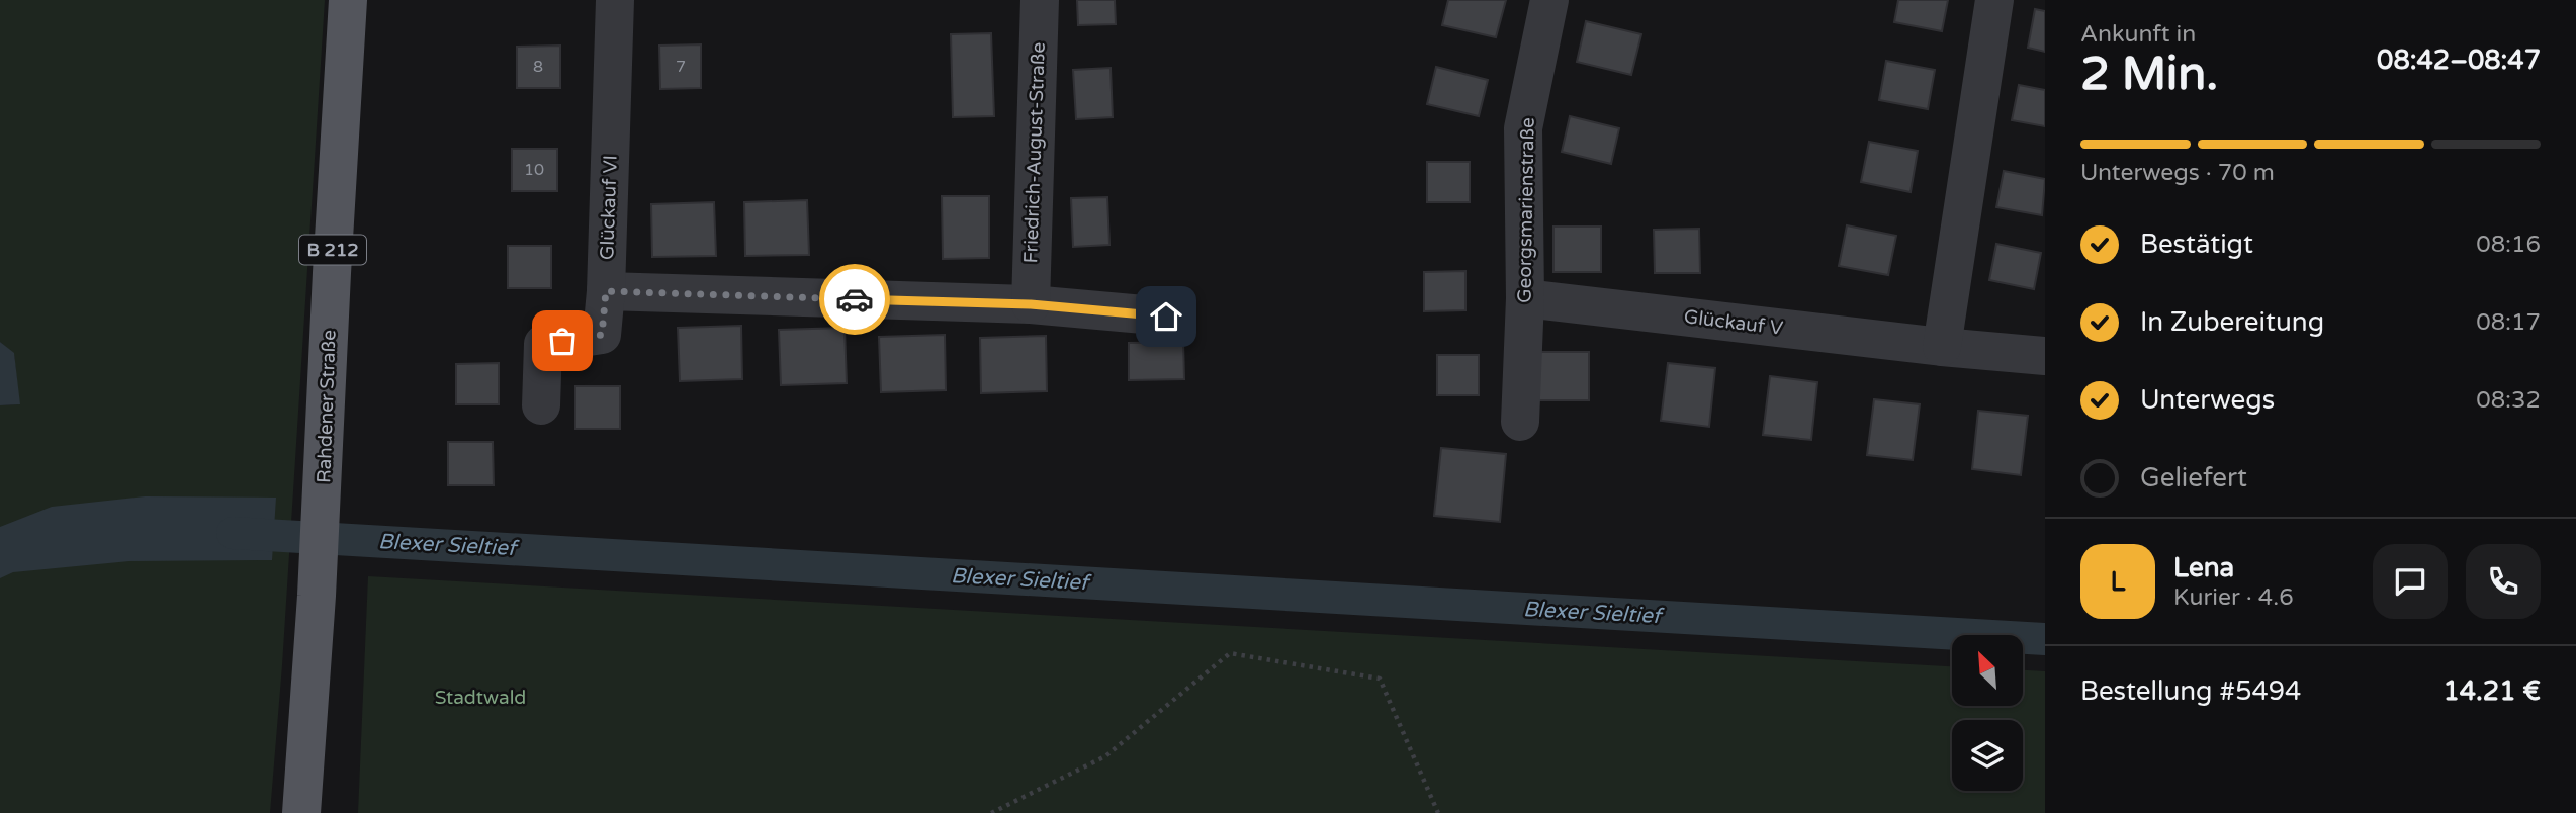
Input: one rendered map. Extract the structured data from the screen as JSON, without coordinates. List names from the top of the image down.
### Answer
{
  "streets": {
    "main road": ["B 212", "Rahdener Straße"],
    "street": [
      "Friedrich-August-Straße",
      "Glückauf VI",
      "Georgsmarienstraße",
      "Glückauf V"
    ]
  },
  "crossings": [
    ["Georgsmarienstraße", "Glückauf V"]
  ],
  "water": ["Blexer Sieltief"],
  "parks": ["Stadtwald"],
  "house_numbers": ["8", "7", "10"],
  "north": "top left",
  "page": {
    "heading": ["2 Min.", "Ankunft in", "08:42–08:47"],
    "panel": [
      "Lena",
      "Kurier · 4.6",
      "Bestellung #5494",
      "14.21 €"
    ],
    "bar": "Unterwegs · 70 m",
    "list": [
      ["Bestätigt", "08:16"],
      ["In Zubereitung", "08:17"],
      ["Unterwegs", "08:32"],
      "Geliefert"
    ],
    "round": "L"
  }
}
